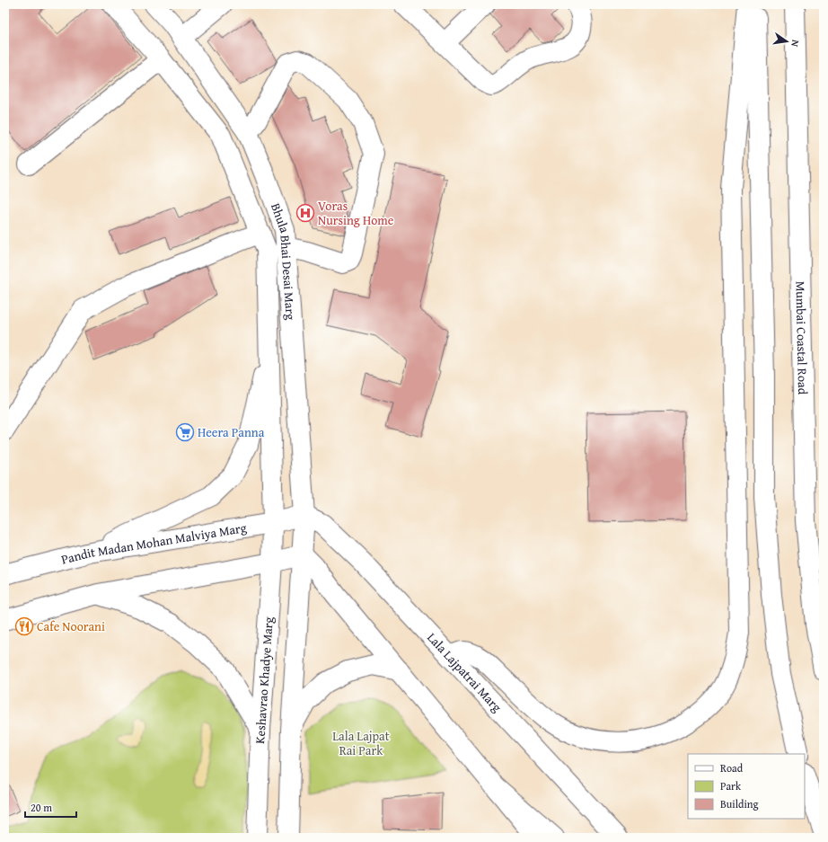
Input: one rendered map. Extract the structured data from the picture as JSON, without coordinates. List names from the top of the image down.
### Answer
{
  "streets": {
    "main road": [
      "Bhula Bhai Desai Marg",
      "Mumbai Coastal Road",
      "Pandit Madan Mohan Malviya Marg",
      "Lala Lajpatrai Marg",
      "Keshavrao Khadye Marg"
    ]
  },
  "crossings": [
    ["Bhula Bhai Desai Marg", "Pandit Madan Mohan Malviya Marg"],
    ["Bhula Bhai Desai Marg", "Lala Lajpatrai Marg"],
    ["Bhula Bhai Desai Marg", "Keshavrao Khadye Marg"],
    ["Pandit Madan Mohan Malviya Marg", "Lala Lajpatrai Marg"],
    ["Pandit Madan Mohan Malviya Marg", "Keshavrao Khadye Marg"]
  ],
  "parks": ["Lala Lajpat Rai Park"],
  "places": {
    "hospital": ["Voras Nursing Home"],
    "supermarket": ["Heera Panna"],
    "restaurant": ["Cafe Noorani"]
  },
  "legend": ["Road", "Park", "Building"],
  "scale_bar": "20 m",
  "north": "right"
}
